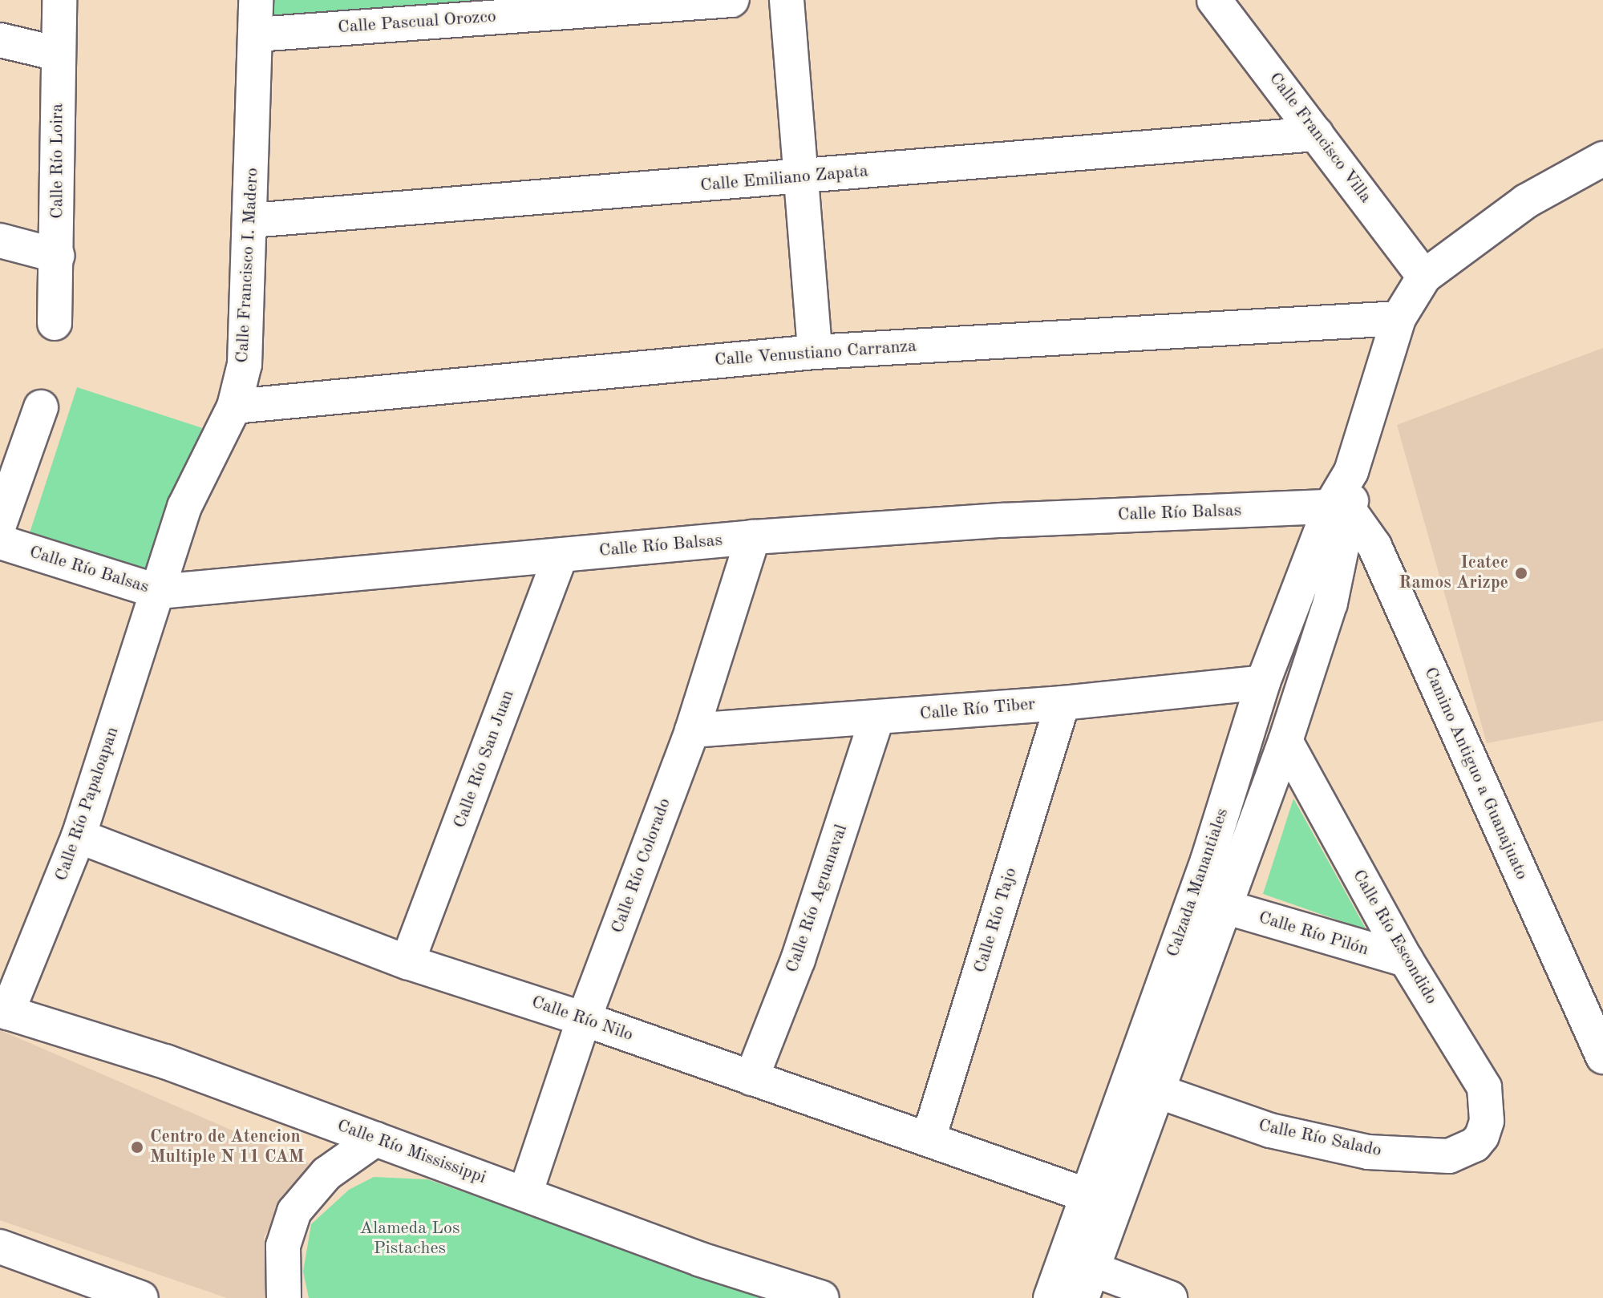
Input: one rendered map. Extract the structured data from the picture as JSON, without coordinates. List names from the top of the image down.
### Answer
{
  "streets": {
    "street": [
      "Calle Pascual Orozco",
      "Calle Francisco Villa",
      "Calle Río Loira",
      "Calle Emiliano Zapata",
      "Calle Francisco I. Madero",
      "Calle Venustiano Carranza",
      "Calle Río Balsas",
      "Calle Río Tiber",
      "Calle Río San Juan",
      "Camino Antiguo a Guanajuato",
      "Calle Río Papaloapan",
      "Calle Río Colorado",
      "Calzada Manantiales",
      "Calle Río Aguanaval",
      "Calle Río Tajo",
      "Calle Río Pilón",
      "Calle Río Escondido",
      "Calle Río Nilo",
      "Calle Río Salado",
      "Calle Río Mississippi"
    ]
  },
  "crossings": [
    ["Calle Pascual Orozco", "Calle Francisco I. Madero"],
    ["Calle Francisco Villa", "Calle Emiliano Zapata"],
    ["Calle Francisco Villa", "Calzada Manantiales"],
    ["Calle Emiliano Zapata", "Calle Francisco I. Madero"],
    ["Calle Francisco I. Madero", "Calle Venustiano Carranza"],
    ["Calle Francisco I. Madero", "Calle Río Balsas"],
    ["Calle Francisco I. Madero", "Calle Río Papaloapan"],
    ["Calle Venustiano Carranza", "Calzada Manantiales"],
    ["Calle Río Balsas", "Calle Río San Juan"],
    ["Calle Río Balsas", "Camino Antiguo a Guanajuato"],
    ["Calle Río Balsas", "Calle Río Papaloapan"],
    ["Calle Río Balsas", "Calle Río Colorado"],
    ["Calle Río Balsas", "Calzada Manantiales"],
    ["Calle Río Tiber", "Calle Río Colorado"],
    ["Calle Río Tiber", "Calzada Manantiales"],
    ["Calle Río Tiber", "Calle Río Aguanaval"],
    ["Calle Río Tiber", "Calle Río Tajo"],
    ["Calle Río San Juan", "Calle Río Nilo"],
    ["Camino Antiguo a Guanajuato", "Calzada Manantiales"],
    ["Calle Río Papaloapan", "Calle Río Nilo"],
    ["Calle Río Papaloapan", "Calle Río Mississippi"],
    ["Calle Río Colorado", "Calle Río Nilo"],
    ["Calle Río Colorado", "Calle Río Mississippi"],
    ["Calzada Manantiales", "Calle Río Pilón"],
    ["Calzada Manantiales", "Calle Río Escondido"],
    ["Calzada Manantiales", "Calle Río Nilo"],
    ["Calzada Manantiales", "Calle Río Salado"],
    ["Calle Río Aguanaval", "Calle Río Nilo"],
    ["Calle Río Tajo", "Calle Río Nilo"],
    ["Calle Río Pilón", "Calle Río Escondido"],
    ["Calle Río Escondido", "Calle Río Salado"]
  ],
  "parks": ["Alameda Los Pistaches"],
  "places": ["Icatec Ramos Arizpe", "Centro de Atencion Multiple N 11 CAM"]
}
